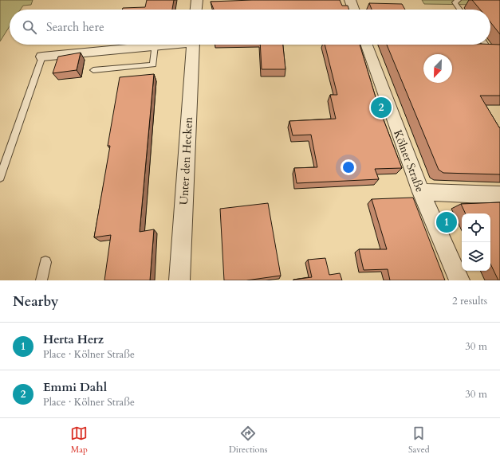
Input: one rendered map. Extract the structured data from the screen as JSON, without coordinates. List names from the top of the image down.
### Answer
{
  "streets": {
    "street": ["Unter den Hecken", "Kölner Straße"]
  },
  "north": "bottom left",
  "page": {
    "search": "Search here",
    "pins": ["2", "1"],
    "heading": ["Nearby", "2 results"],
    "list": [
      {
        "mark": "1",
        "name": "Herta Herz",
        "note": "Place · Kölner Straße",
        "value": "30 m"
      },
      {
        "mark": "2",
        "name": "Emmi Dahl",
        "note": "Place · Kölner Straße",
        "value": "30 m"
      }
    ],
    "nav": ["Map", "Directions", "Saved"]
  }
}
